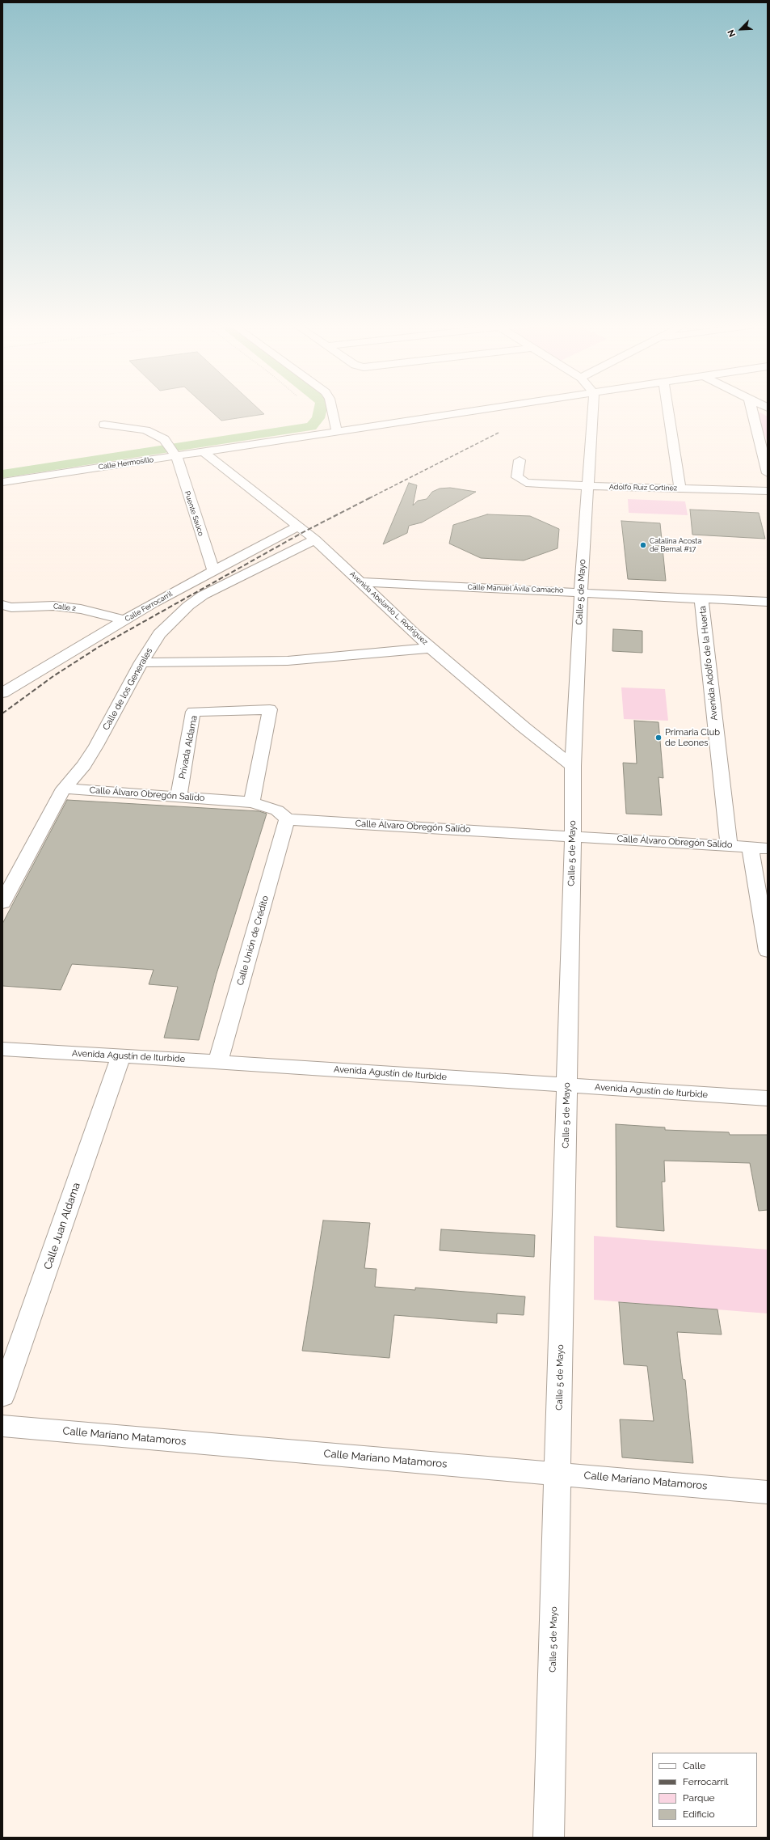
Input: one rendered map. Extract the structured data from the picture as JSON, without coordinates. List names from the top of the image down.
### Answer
{
  "streets": {
    "street": [
      "Calle Hermosillo",
      "Adolfo Ruiz Cortínez",
      "Puente Saúco",
      "Calle Manuel Ávila Camacho",
      "Calle 5 de Mayo",
      "Calle Ferrocarril",
      "Calle 2",
      "Avenida Abelardo L. Rodríguez",
      "Avenida Adolfo de la Huerta",
      "Calle de los Generales",
      "Privada Aldama",
      "Calle Álvaro Obregón Salido",
      "Calle Unión de Crédito",
      "Avenida Agustín de Iturbide",
      "Calle Juan Aldama",
      "Calle Mariano Matamoros"
    ]
  },
  "crossings": [
    ["Calle Hermosillo", "Puente Saúco"],
    ["Calle Hermosillo", "Avenida Abelardo L. Rodríguez"],
    ["Adolfo Ruiz Cortínez", "Calle 5 de Mayo"],
    ["Puente Saúco", "Calle Ferrocarril"],
    ["Calle Manuel Ávila Camacho", "Calle 5 de Mayo"],
    ["Calle Manuel Ávila Camacho", "Avenida Abelardo L. Rodríguez"],
    ["Calle Manuel Ávila Camacho", "Avenida Adolfo de la Huerta"],
    ["Calle 5 de Mayo", "Avenida Abelardo L. Rodríguez"],
    ["Calle 5 de Mayo", "Calle Álvaro Obregón Salido"],
    ["Calle 5 de Mayo", "Avenida Agustín de Iturbide"],
    ["Calle 5 de Mayo", "Calle Mariano Matamoros"],
    ["Calle Ferrocarril", "Calle 2"],
    ["Calle Ferrocarril", "Avenida Abelardo L. Rodríguez"],
    ["Avenida Abelardo L. Rodríguez", "Calle de los Generales"],
    ["Avenida Adolfo de la Huerta", "Calle Álvaro Obregón Salido"],
    ["Calle de los Generales", "Calle Álvaro Obregón Salido"],
    ["Privada Aldama", "Calle Álvaro Obregón Salido"],
    ["Calle Álvaro Obregón Salido", "Calle Unión de Crédito"],
    ["Calle Unión de Crédito", "Avenida Agustín de Iturbide"],
    ["Avenida Agustín de Iturbide", "Calle Juan Aldama"]
  ],
  "places": ["Catalina Acosta de Bernal #17", "Primaria Club de Leones"],
  "legend": [
    "Calle",
    "Ferrocarril",
    "Parque",
    "Edificio"
  ],
  "north": "bottom left"
}
